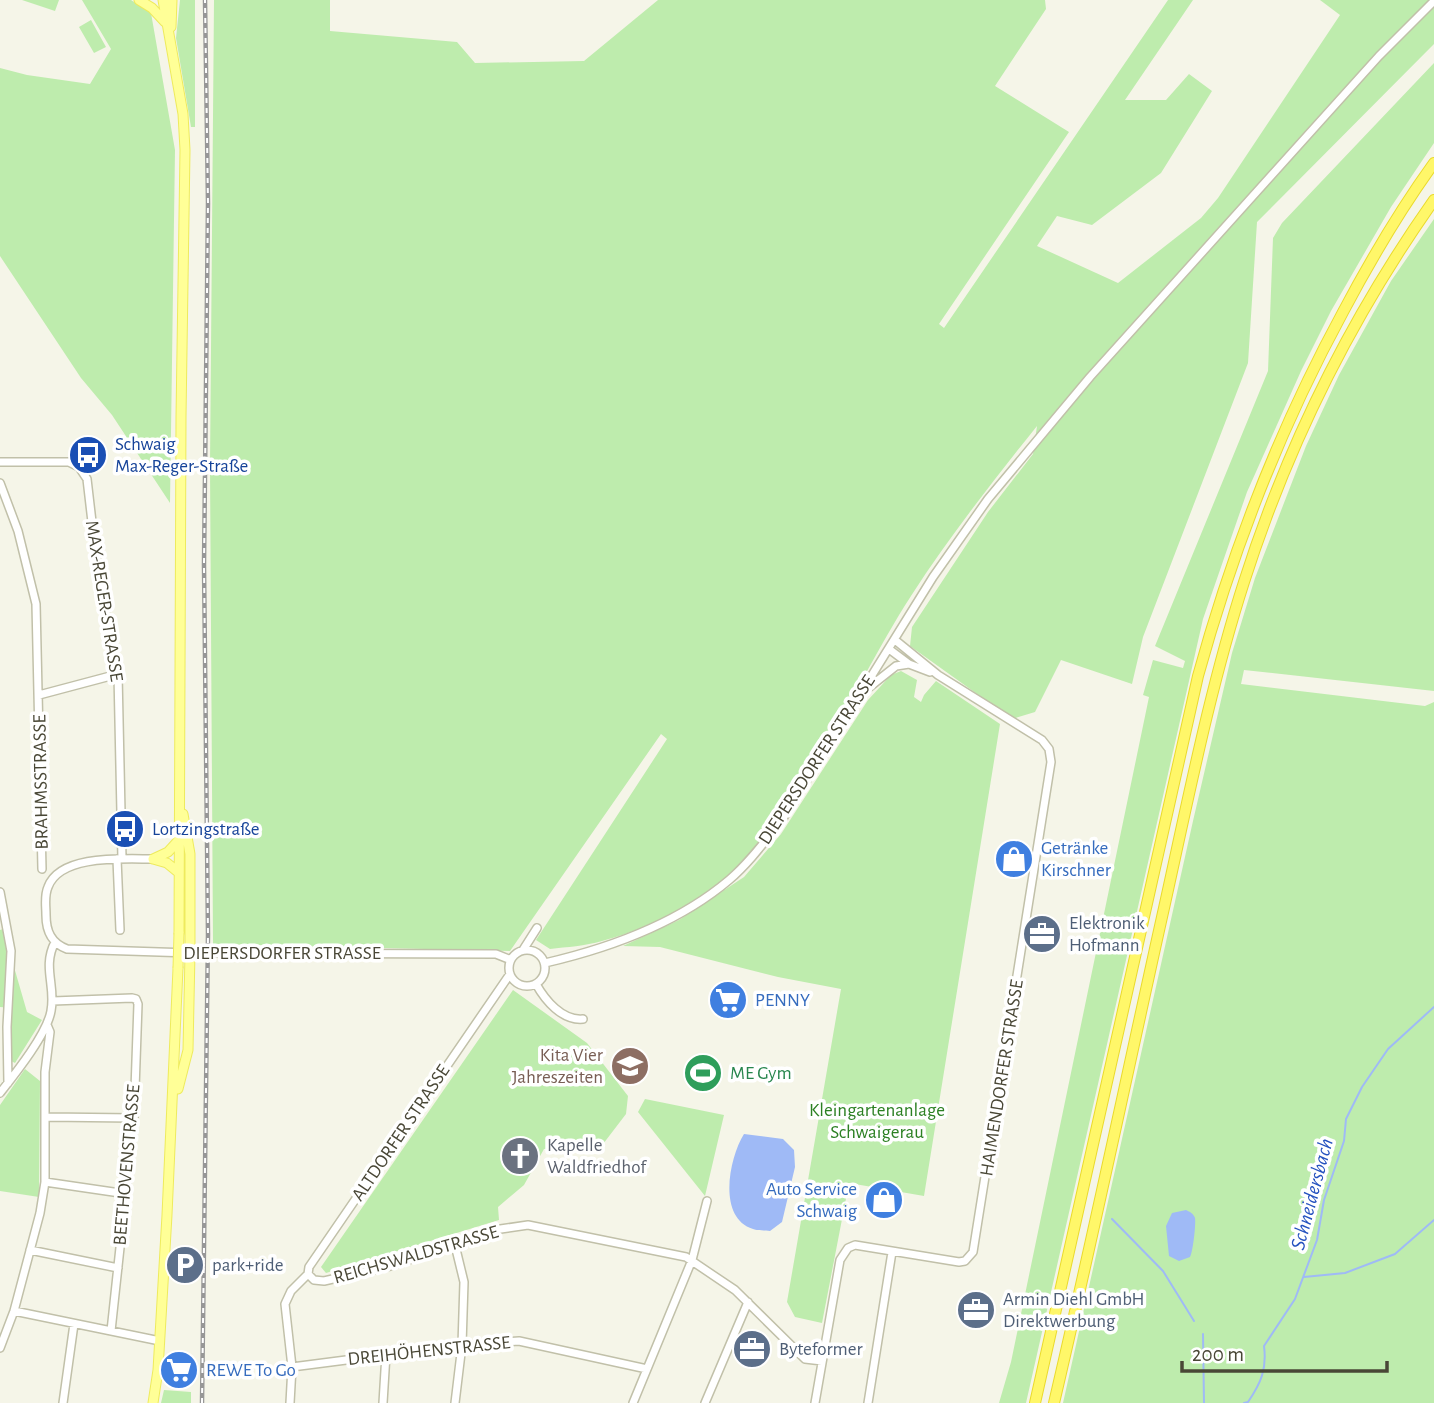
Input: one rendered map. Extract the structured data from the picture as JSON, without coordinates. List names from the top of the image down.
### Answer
{
  "streets": {
    "street": [
      "MAX-REGER-STRASSE",
      "DIEPERSDORFER STRASSE",
      "BRAHMSSTRASSE",
      "HAIMENDORFER STRASSE",
      "ALTDORFER STRASSE",
      "BEETHOVENSTRASSE",
      "REICHSWALDSTRASSE",
      "DREIHÖHENSTRASSE"
    ]
  },
  "crossings": [
    ["MAX-REGER-STRASSE", "BRAHMSSTRASSE"],
    ["DIEPERSDORFER STRASSE", "HAIMENDORFER STRASSE"],
    ["DIEPERSDORFER STRASSE", "ALTDORFER STRASSE"],
    ["HAIMENDORFER STRASSE", "REICHSWALDSTRASSE"],
    ["ALTDORFER STRASSE", "REICHSWALDSTRASSE"],
    ["ALTDORFER STRASSE", "DREIHÖHENSTRASSE"]
  ],
  "water": ["Schneidersbach"],
  "parks": ["Kleingartenanlage Schwaigerau"],
  "places": {
    "bus stop": ["Schwaig Max-Reger-Straße", "Lortzingstraße"],
    "shop": ["Getränke Kirschner", "Auto Service Schwaig"],
    "office": ["Elektronik Hofmann", "Armin Diehl GmbH Direktwerbung", "Byteformer"],
    "supermarket": ["PENNY", "REWE To Go"],
    "school or university": ["Kita Vier Jahreszeiten"],
    "sports": ["ME Gym"],
    "church": ["Kapelle Waldfriedhof"],
    "parking": ["park+ride"]
  },
  "scale_bar": "200 m"
}
